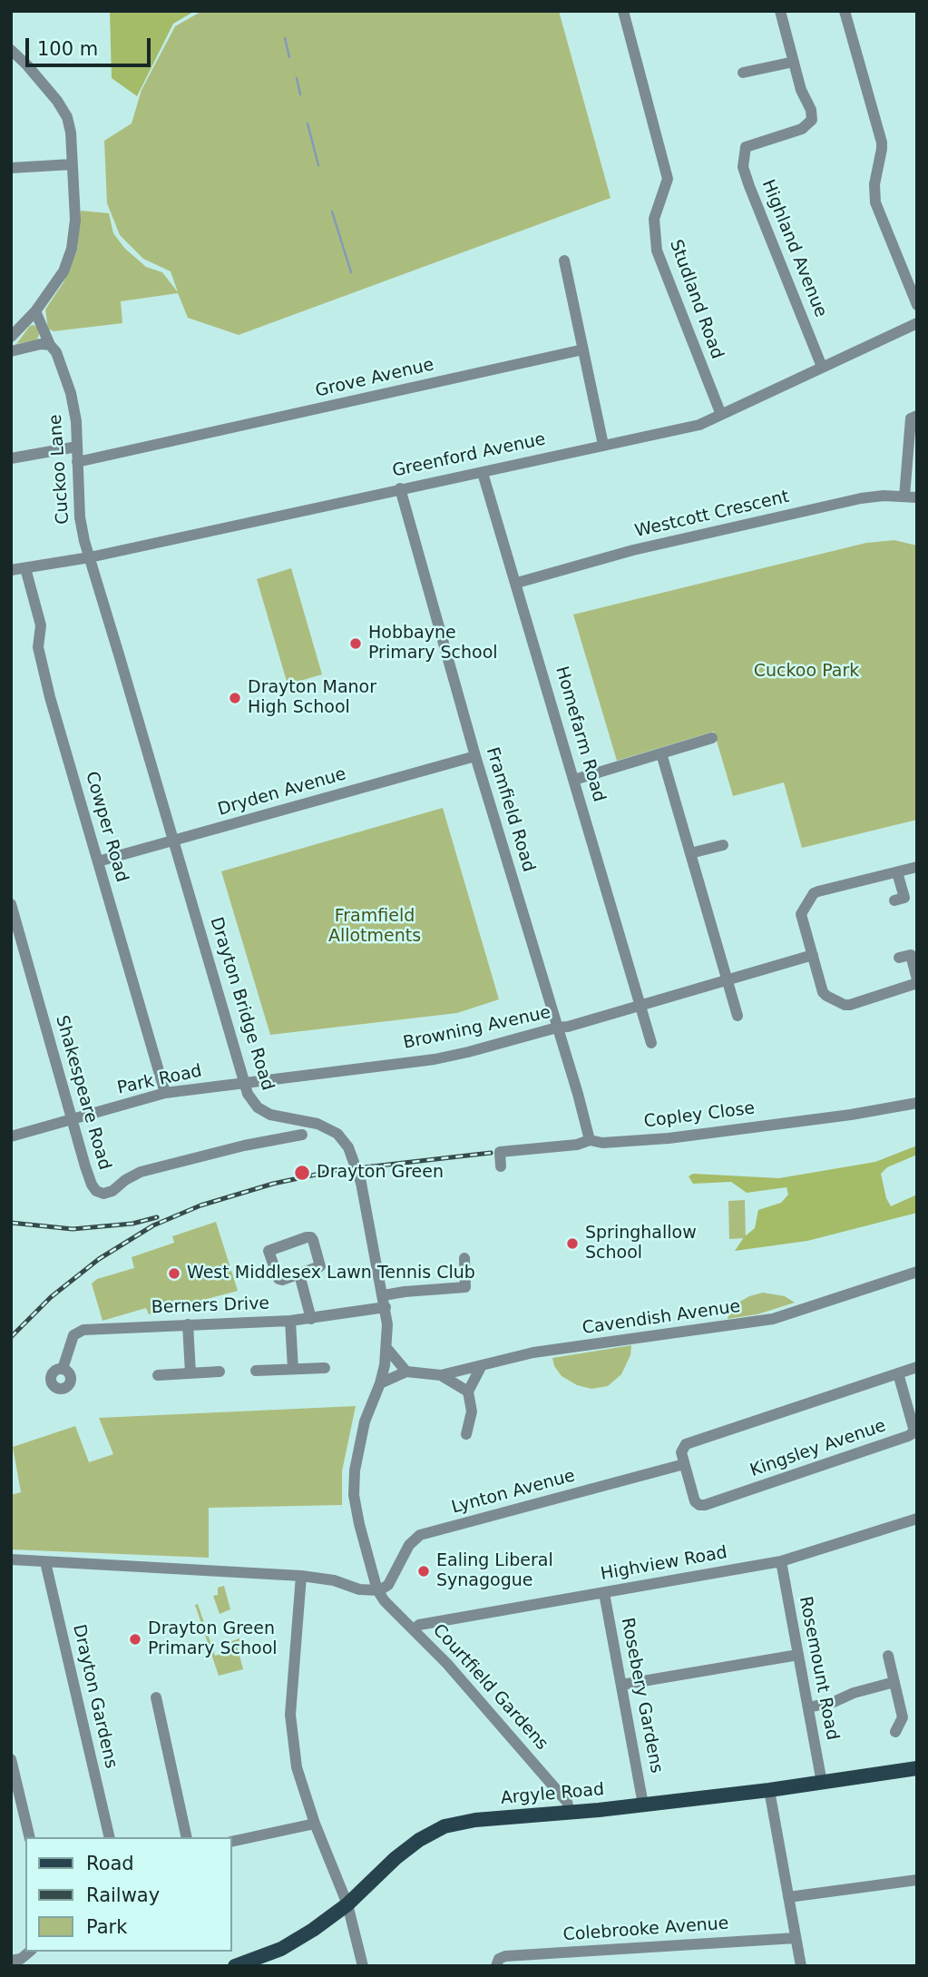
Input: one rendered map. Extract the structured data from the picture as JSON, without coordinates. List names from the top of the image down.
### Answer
{
  "streets": {
    "main road": ["Argyle Road"],
    "street": [
      "Highland Avenue",
      "Studland Road",
      "Grove Avenue",
      "Greenford Avenue",
      "Cuckoo Lane",
      "Westcott Crescent",
      "Homefarm Road",
      "Dryden Avenue",
      "Framfield Road",
      "Cowper Road",
      "Drayton Bridge Road",
      "Browning Avenue",
      "Park Road",
      "Shakespeare Road",
      "Copley Close",
      "Berners Drive",
      "Cavendish Avenue",
      "Kingsley Avenue",
      "Lynton Avenue",
      "Highview Road",
      "Rosemount Road",
      "Courtfield Gardens",
      "Rosebery Gardens",
      "Drayton Gardens",
      "Colebrooke Avenue"
    ]
  },
  "crossings": [
    ["Highland Avenue", "Greenford Avenue"],
    ["Studland Road", "Greenford Avenue"],
    ["Grove Avenue", "Cuckoo Lane"],
    ["Greenford Avenue", "Cuckoo Lane"],
    ["Greenford Avenue", "Homefarm Road"],
    ["Greenford Avenue", "Framfield Road"],
    ["Greenford Avenue", "Cowper Road"],
    ["Greenford Avenue", "Drayton Bridge Road"],
    ["Cuckoo Lane", "Drayton Bridge Road"],
    ["Westcott Crescent", "Homefarm Road"],
    ["Homefarm Road", "Browning Avenue"],
    ["Dryden Avenue", "Framfield Road"],
    ["Dryden Avenue", "Cowper Road"],
    ["Dryden Avenue", "Drayton Bridge Road"],
    ["Framfield Road", "Browning Avenue"],
    ["Framfield Road", "Copley Close"],
    ["Cowper Road", "Park Road"],
    ["Drayton Bridge Road", "Browning Avenue"],
    ["Drayton Bridge Road", "Park Road"],
    ["Drayton Bridge Road", "Berners Drive"],
    ["Drayton Bridge Road", "Lynton Avenue"],
    ["Drayton Bridge Road", "Courtfield Gardens"],
    ["Browning Avenue", "Park Road"],
    ["Park Road", "Shakespeare Road"],
    ["Kingsley Avenue", "Lynton Avenue"],
    ["Lynton Avenue", "Courtfield Gardens"],
    ["Highview Road", "Rosemount Road"],
    ["Highview Road", "Courtfield Gardens"],
    ["Highview Road", "Rosebery Gardens"],
    ["Rosemount Road", "Argyle Road"],
    ["Courtfield Gardens", "Argyle Road"],
    ["Rosebery Gardens", "Argyle Road"]
  ],
  "parks": ["Cuckoo Park", "Framfield Allotments"],
  "places": [
    "Hobbayne Primary School",
    "Drayton Manor High School",
    "Drayton Green",
    "Springhallow School",
    "West Middlesex Lawn Tennis Club",
    "Ealing Liberal Synagogue",
    "Drayton Green Primary School"
  ],
  "legend": ["Road", "Railway", "Park"],
  "scale_bar": "100 m"
}
